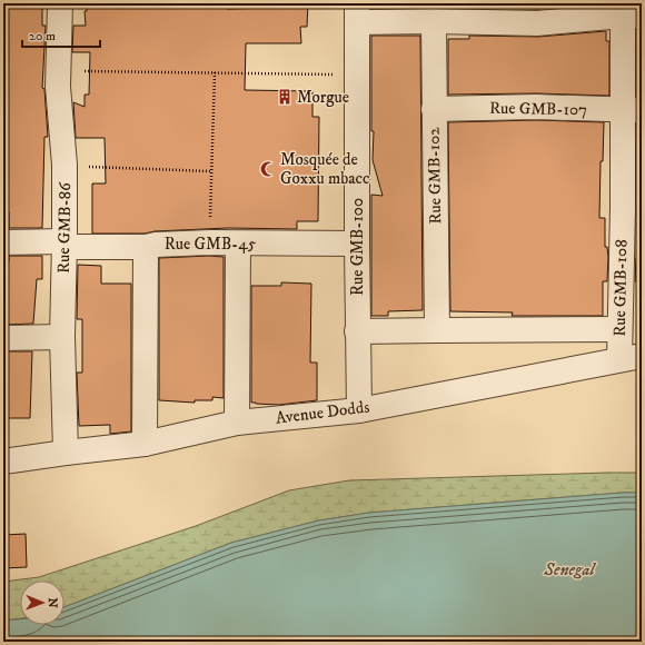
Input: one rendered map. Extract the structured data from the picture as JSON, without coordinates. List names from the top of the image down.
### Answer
{
  "streets": {
    "street": [
      "Rue GMB-107",
      "Rue GMB-102",
      "Rue GMB-86",
      "Rue GMB-45",
      "Rue GMB-100",
      "Rue GMB-108",
      "Avenue Dodds"
    ]
  },
  "crossings": [
    ["Rue GMB-107", "Rue GMB-102"],
    ["Rue GMB-107", "Rue GMB-108"],
    ["Rue GMB-86", "Rue GMB-45"],
    ["Rue GMB-86", "Avenue Dodds"],
    ["Rue GMB-45", "Rue GMB-100"],
    ["Rue GMB-100", "Avenue Dodds"],
    ["Rue GMB-108", "Avenue Dodds"]
  ],
  "water": ["Senegal"],
  "places": {
    "building": ["Morgue"],
    "mosque": ["Mosquée de Goxxu mbacc"]
  },
  "scale_bar": "20 m",
  "north": "right"
}
